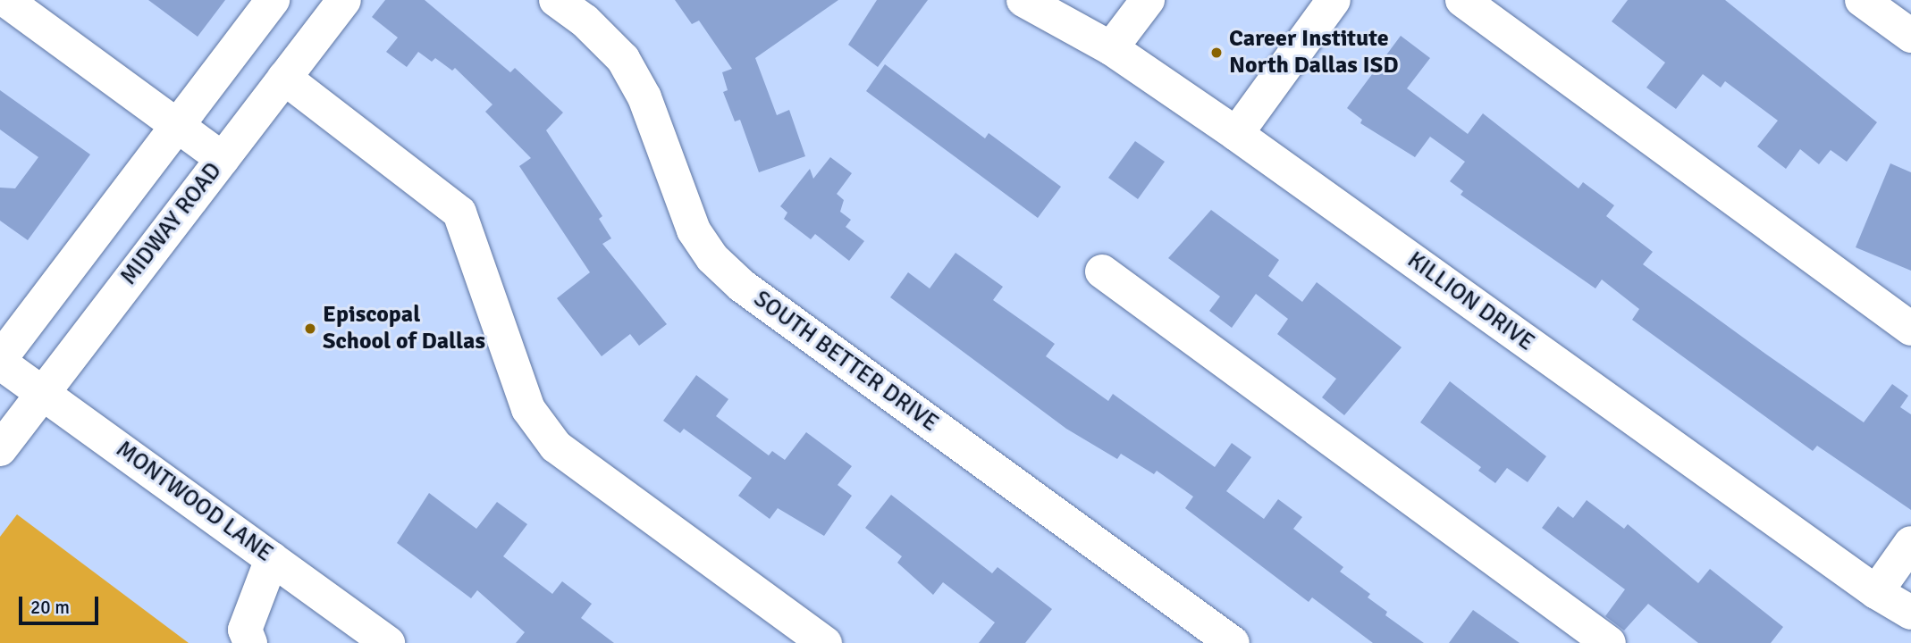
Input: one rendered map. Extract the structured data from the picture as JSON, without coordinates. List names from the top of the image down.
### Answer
{
  "streets": {
    "street": [
      "MIDWAY ROAD",
      "KILLION DRIVE",
      "SOUTH BETTER DRIVE",
      "MONTWOOD LANE"
    ]
  },
  "crossings": [
    ["MIDWAY ROAD", "MONTWOOD LANE"]
  ],
  "places": ["Career Institute North Dallas ISD", "Episcopal School of Dallas"],
  "scale_bar": "20 m"
}
